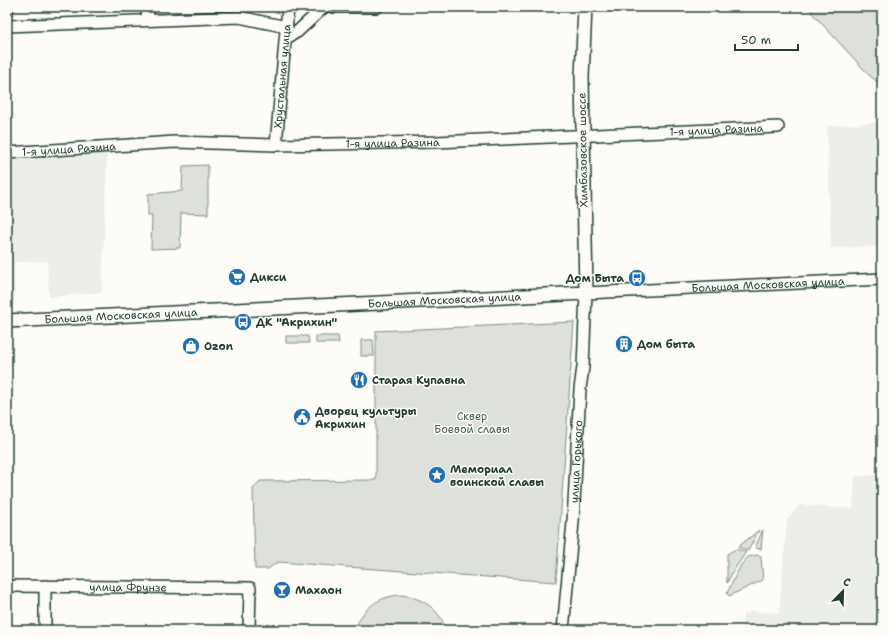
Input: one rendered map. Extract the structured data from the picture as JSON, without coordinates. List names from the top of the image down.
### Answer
{
  "streets": {
    "main road": ["Химбазовское шоссе", "Большая Московская улица"],
    "street": [
      "Хрустальная улица",
      "1-я улица Разина",
      "улица Горького",
      "улица Фрунзе"
    ]
  },
  "crossings": [
    ["Хрустальная улица", "1-я улица Разина"],
    ["1-я улица Разина", "Химбазовское шоссе"],
    ["Химбазовское шоссе", "Большая Московская улица"],
    ["Химбазовское шоссе", "улица Горького"],
    ["Большая Московская улица", "улица Горького"]
  ],
  "parks": ["Сквер Боевой славы"],
  "places": {
    "supermarket": ["Дикси"],
    "bus stop": ["Дом Быта", "ДК \"Акрихин\""],
    "building": ["Дом быта"],
    "shop": ["Ozon"],
    "restaurant": ["Старая Купавна"],
    "public building": ["Дворец культуры Акрихин"],
    "place": ["Мемориал воинской славы"],
    "bar": ["Махаон"]
  },
  "scale_bar": "50 m",
  "north": "top right"
}
